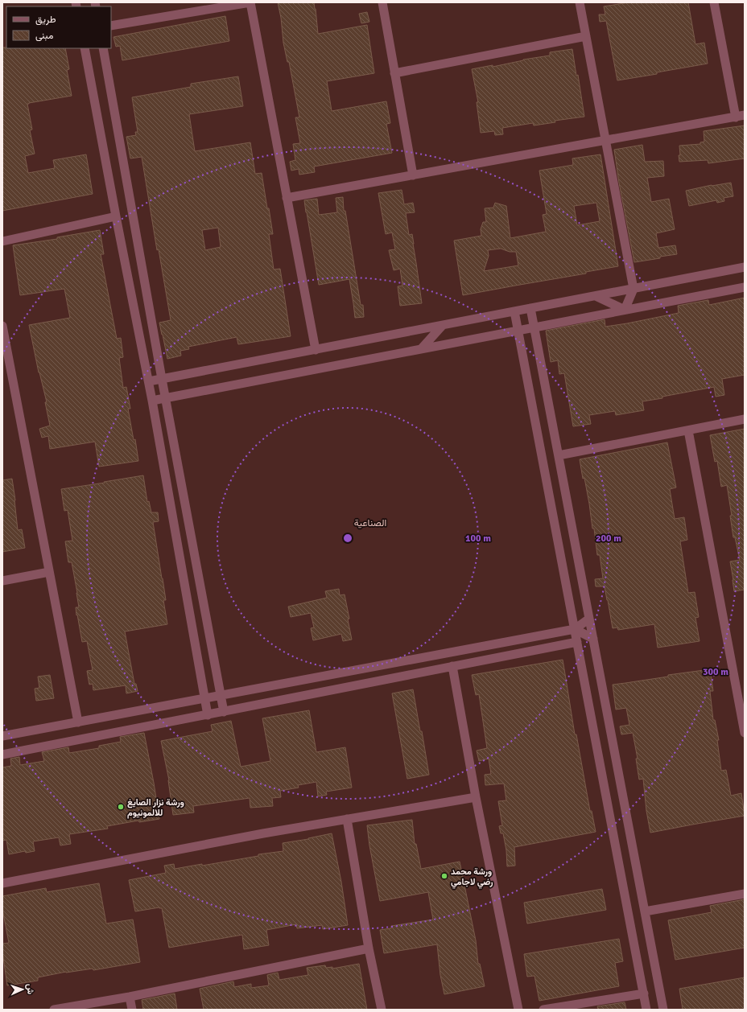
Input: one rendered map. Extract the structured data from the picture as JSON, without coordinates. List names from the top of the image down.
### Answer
{
  "districts": ["الصناعية"],
  "places": ["ورشة نزار الصايغ للالمونيوم", "ورشة محمد رضي لاجامي"],
  "legend": ["طريق", "مبنى"],
  "north": "right",
  "rings": ["100 m", "200 m", "300 m"]
}
